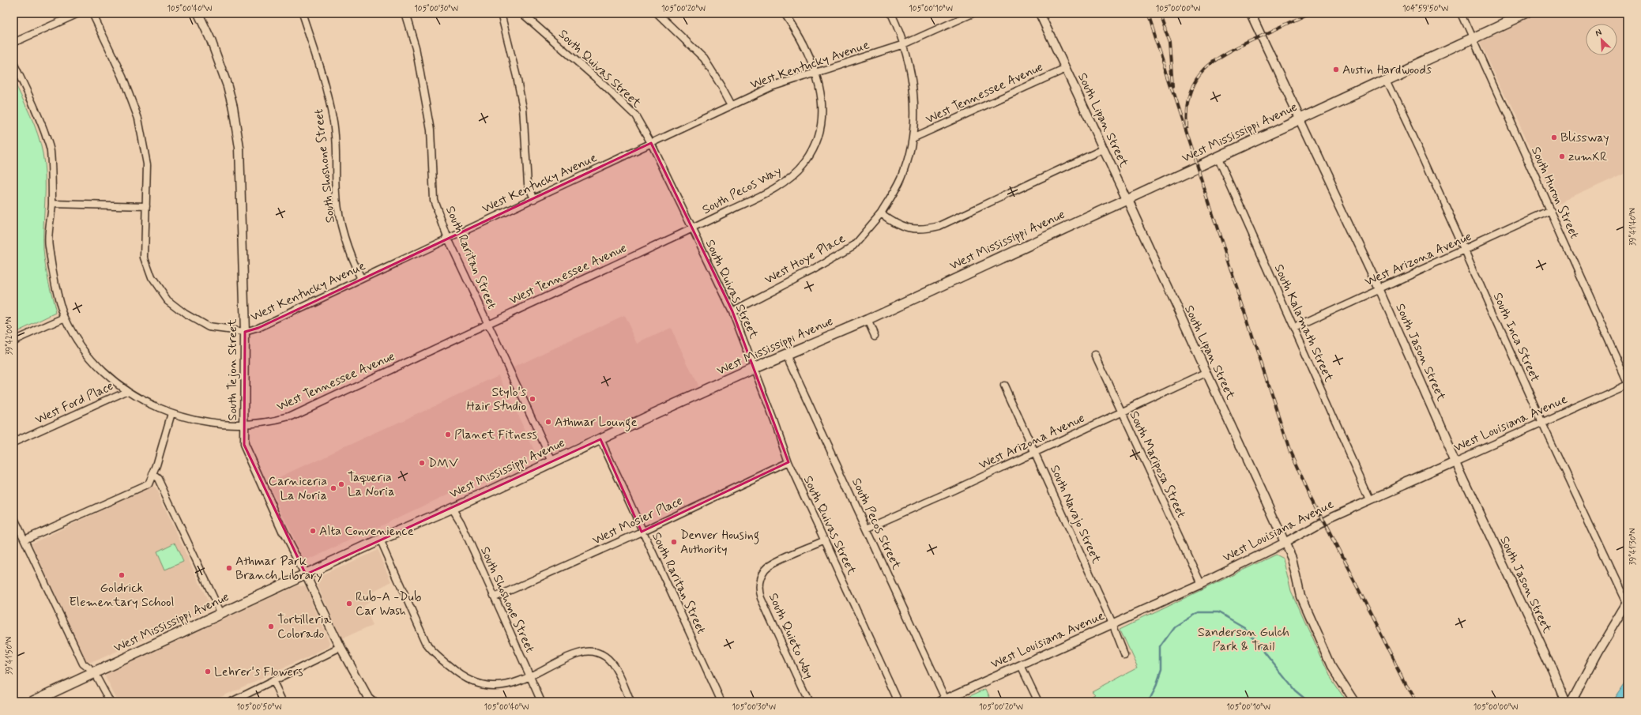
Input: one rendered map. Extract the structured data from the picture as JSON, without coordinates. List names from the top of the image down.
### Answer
{
  "streets": {
    "main road": ["West Mississippi Avenue"],
    "street": [
      "West Kentucky Avenue",
      "South Quivas Street",
      "West Tennessee Avenue",
      "South Lipan Street",
      "South Shoshone Street",
      "South Pecos Way",
      "South Huron Street",
      "South Raritan Street",
      "West Hoye Place",
      "West Arizona Avenue",
      "South Kalamath Street",
      "South Inca Street",
      "South Jason Street",
      "South Tejon Street",
      "West Ford Place",
      "West Louisiana Avenue",
      "South Mariposa Street",
      "South Navajo Street",
      "West Mosier Place",
      "South Pecos Street",
      "South Quieto Way"
    ]
  },
  "crossings": [
    ["West Kentucky Avenue", "South Quivas Street"],
    ["West Kentucky Avenue", "South Shoshone Street"],
    ["West Kentucky Avenue", "South Pecos Way"],
    ["West Kentucky Avenue", "South Raritan Street"],
    ["West Kentucky Avenue", "West Hoye Place"],
    ["West Kentucky Avenue", "South Tejon Street"],
    ["South Quivas Street", "West Tennessee Avenue"],
    ["South Quivas Street", "West Mississippi Avenue"],
    ["South Quivas Street", "South Pecos Way"],
    ["South Quivas Street", "West Hoye Place"],
    ["South Quivas Street", "West Mosier Place"],
    ["South Quivas Street", "South Quieto Way"],
    ["West Tennessee Avenue", "South Lipan Street"],
    ["West Tennessee Avenue", "South Pecos Way"],
    ["West Tennessee Avenue", "South Raritan Street"],
    ["West Tennessee Avenue", "West Hoye Place"],
    ["West Tennessee Avenue", "South Tejon Street"],
    ["West Tennessee Avenue", "West Ford Place"],
    ["South Lipan Street", "West Mississippi Avenue"],
    ["South Lipan Street", "West Arizona Avenue"],
    ["South Lipan Street", "West Louisiana Avenue"],
    ["West Mississippi Avenue", "South Shoshone Street"],
    ["West Mississippi Avenue", "South Huron Street"],
    ["West Mississippi Avenue", "South Raritan Street"],
    ["West Mississippi Avenue", "South Kalamath Street"],
    ["West Mississippi Avenue", "South Inca Street"],
    ["West Mississippi Avenue", "South Jason Street"],
    ["West Mississippi Avenue", "South Tejon Street"],
    ["West Mississippi Avenue", "South Pecos Street"],
    ["South Shoshone Street", "West Mosier Place"],
    ["South Huron Street", "West Arizona Avenue"],
    ["South Huron Street", "West Louisiana Avenue"],
    ["South Raritan Street", "West Mosier Place"],
    ["West Arizona Avenue", "South Kalamath Street"],
    ["West Arizona Avenue", "South Inca Street"],
    ["West Arizona Avenue", "South Jason Street"],
    ["West Arizona Avenue", "South Mariposa Street"],
    ["West Arizona Avenue", "South Navajo Street"],
    ["West Arizona Avenue", "South Pecos Street"],
    ["South Kalamath Street", "West Louisiana Avenue"],
    ["South Inca Street", "West Louisiana Avenue"],
    ["South Jason Street", "West Louisiana Avenue"],
    ["West Louisiana Avenue", "South Mariposa Street"],
    ["West Louisiana Avenue", "South Navajo Street"],
    ["West Louisiana Avenue", "South Pecos Street"]
  ],
  "parks": ["Sanderson Gulch Park & Trail"],
  "places": [
    "Austin Hardwoods",
    "Blissway",
    "zumXR",
    "Stylo's Hair Studio",
    "Athmar Lounge",
    "Planet Fitness",
    "DMV",
    "Taqueria La Noria",
    "Carniceria La Noria",
    "Alta Convenience",
    "Denver Housing Authority",
    "Athmar Park Branch Library",
    "Goldrick Elementary School",
    "Rub-A -Dub Car Wash",
    "Tortilleria Colorado",
    "Lehrer's Flowers"
  ],
  "north": "top left",
  "coordinates": [
    "105°00'40\"W",
    "105°00'30\"W",
    "105°00'20\"W",
    "105°00'10\"W",
    "105°00'00\"W",
    "104°59'50\"W",
    "39°41'40\"N",
    "39°42'00\"N",
    "39°41'30\"N",
    "39°41'50\"N",
    "105°00'50\"W"
  ]
}
